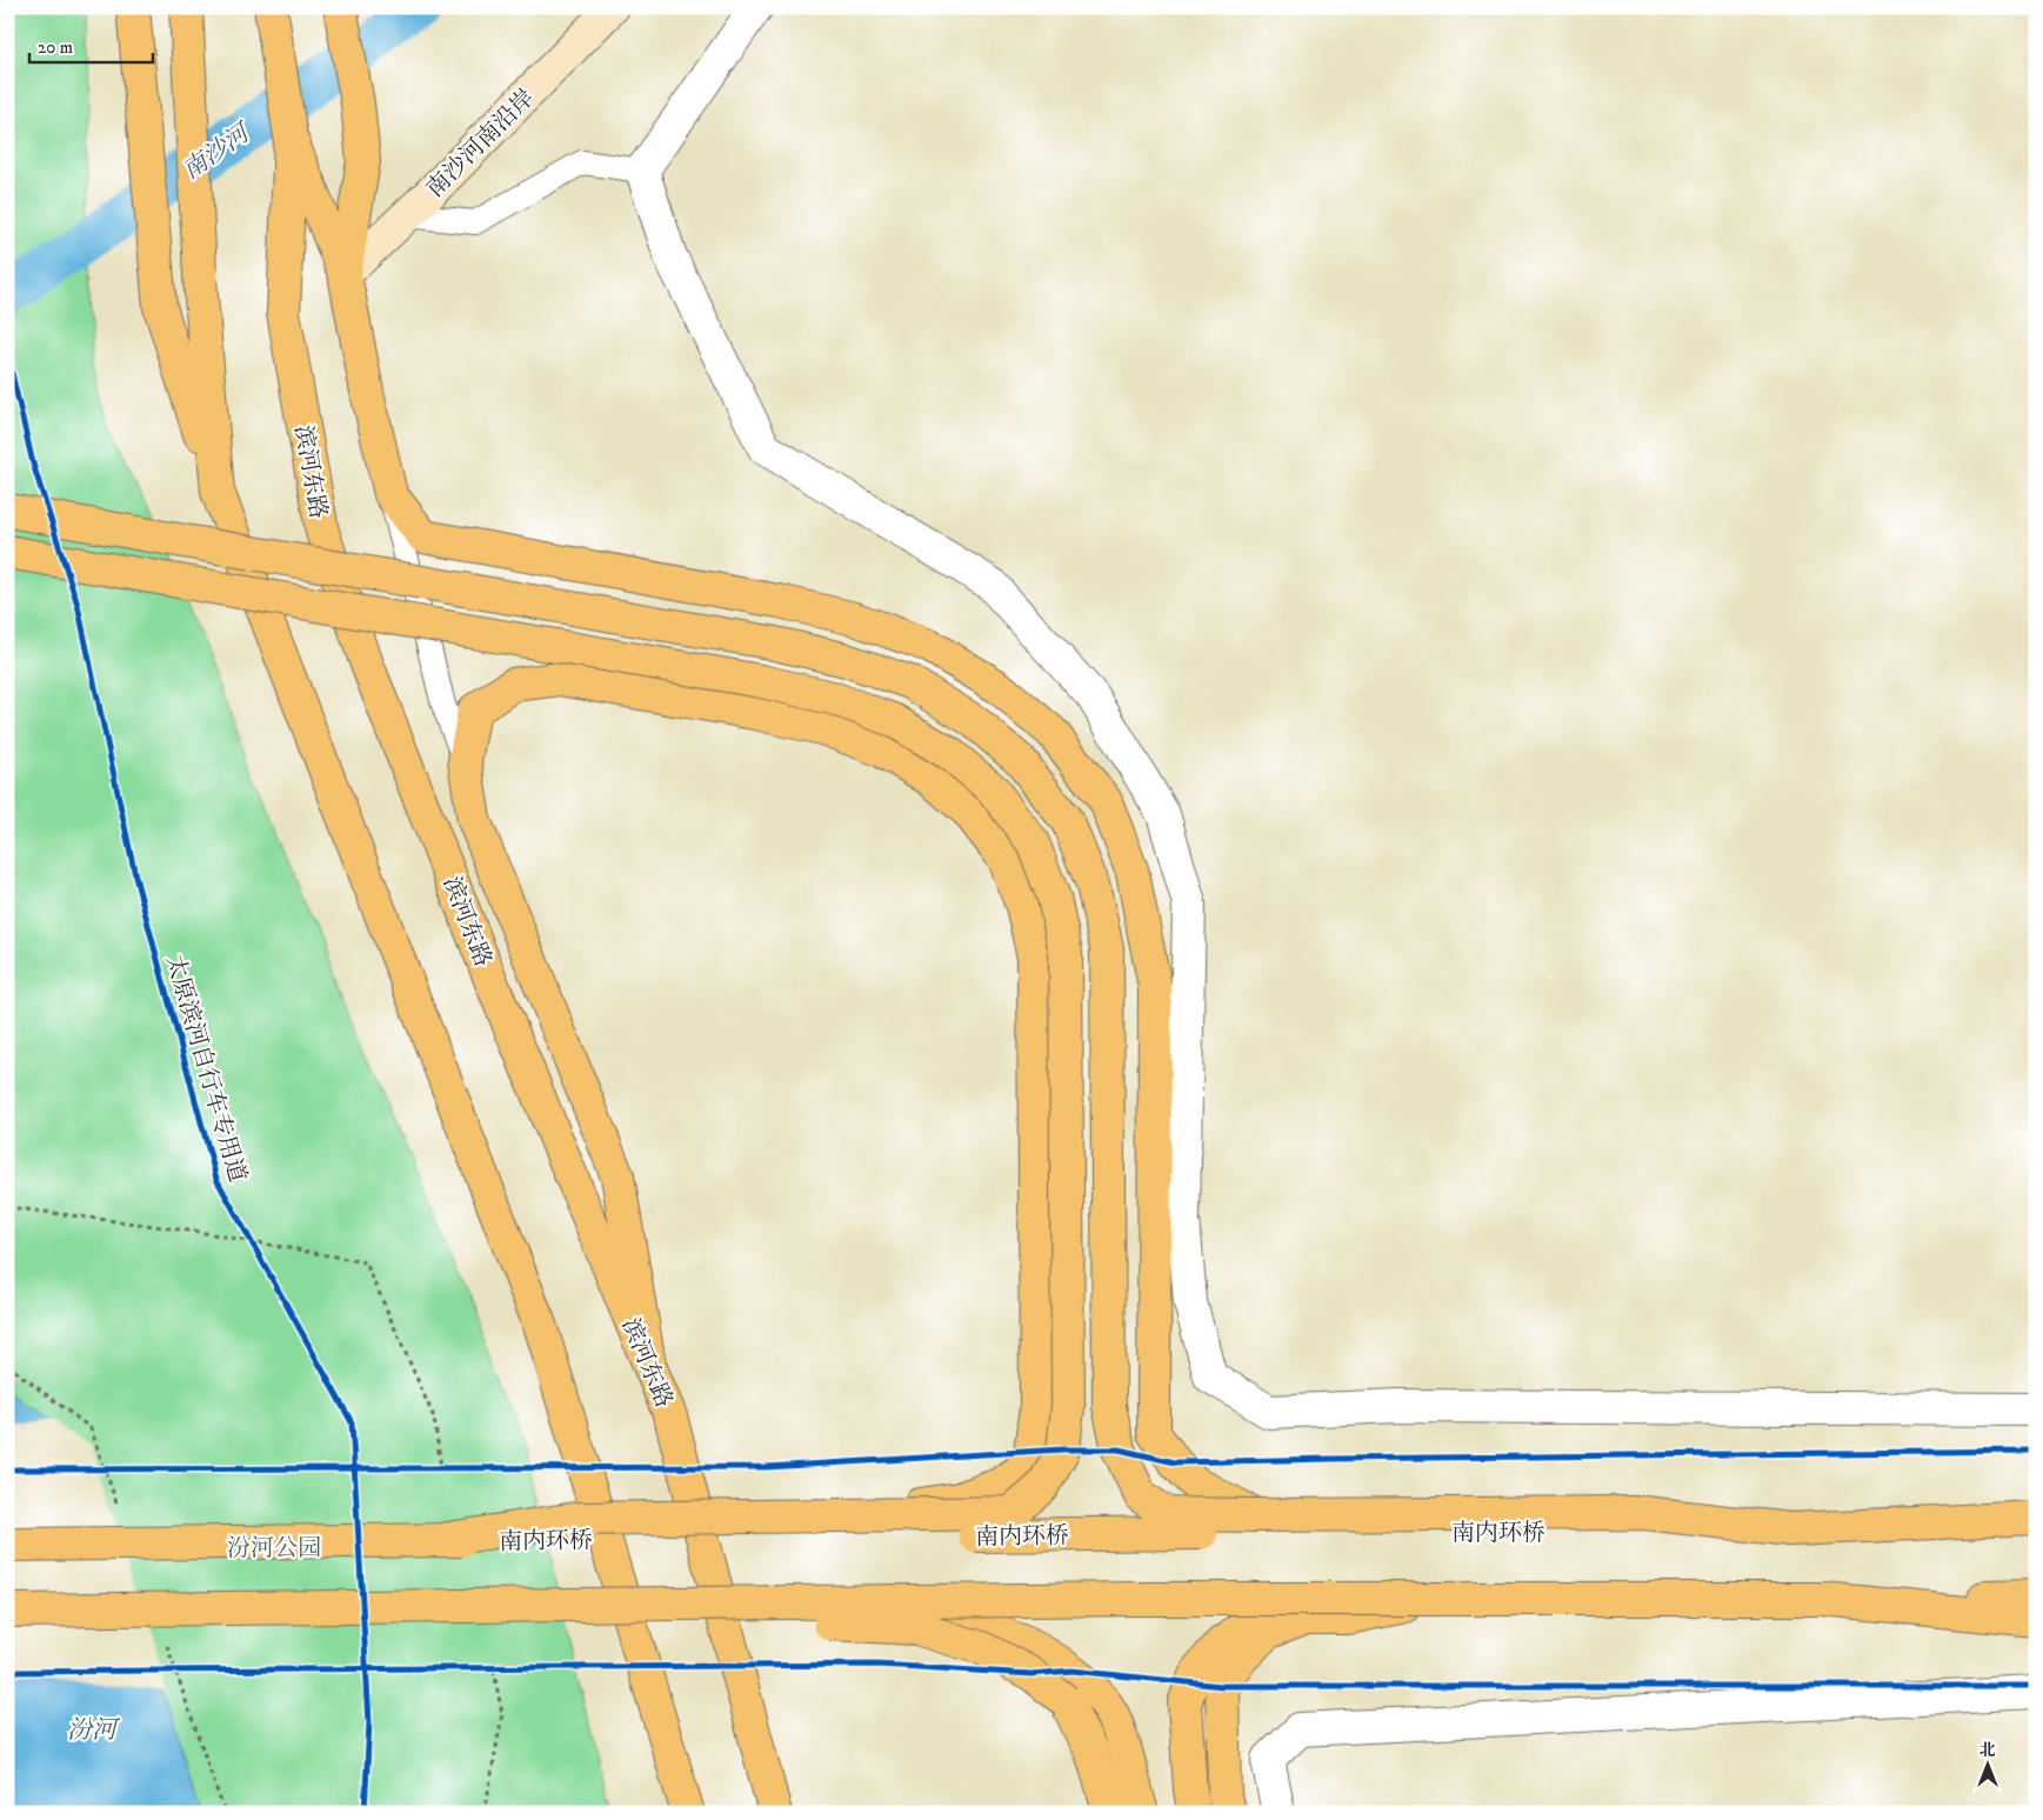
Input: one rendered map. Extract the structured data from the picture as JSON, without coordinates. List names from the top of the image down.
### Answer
{
  "streets": {
    "highway": ["滨河东路", "南内环桥"],
    "main road": ["南沙河南沿岸"],
    "cycle path": ["太原滨河自行车专用道"]
  },
  "water": ["南沙河", "汾河"],
  "parks": ["汾河公园"],
  "scale_bar": "20 m",
  "north": "top"
}
